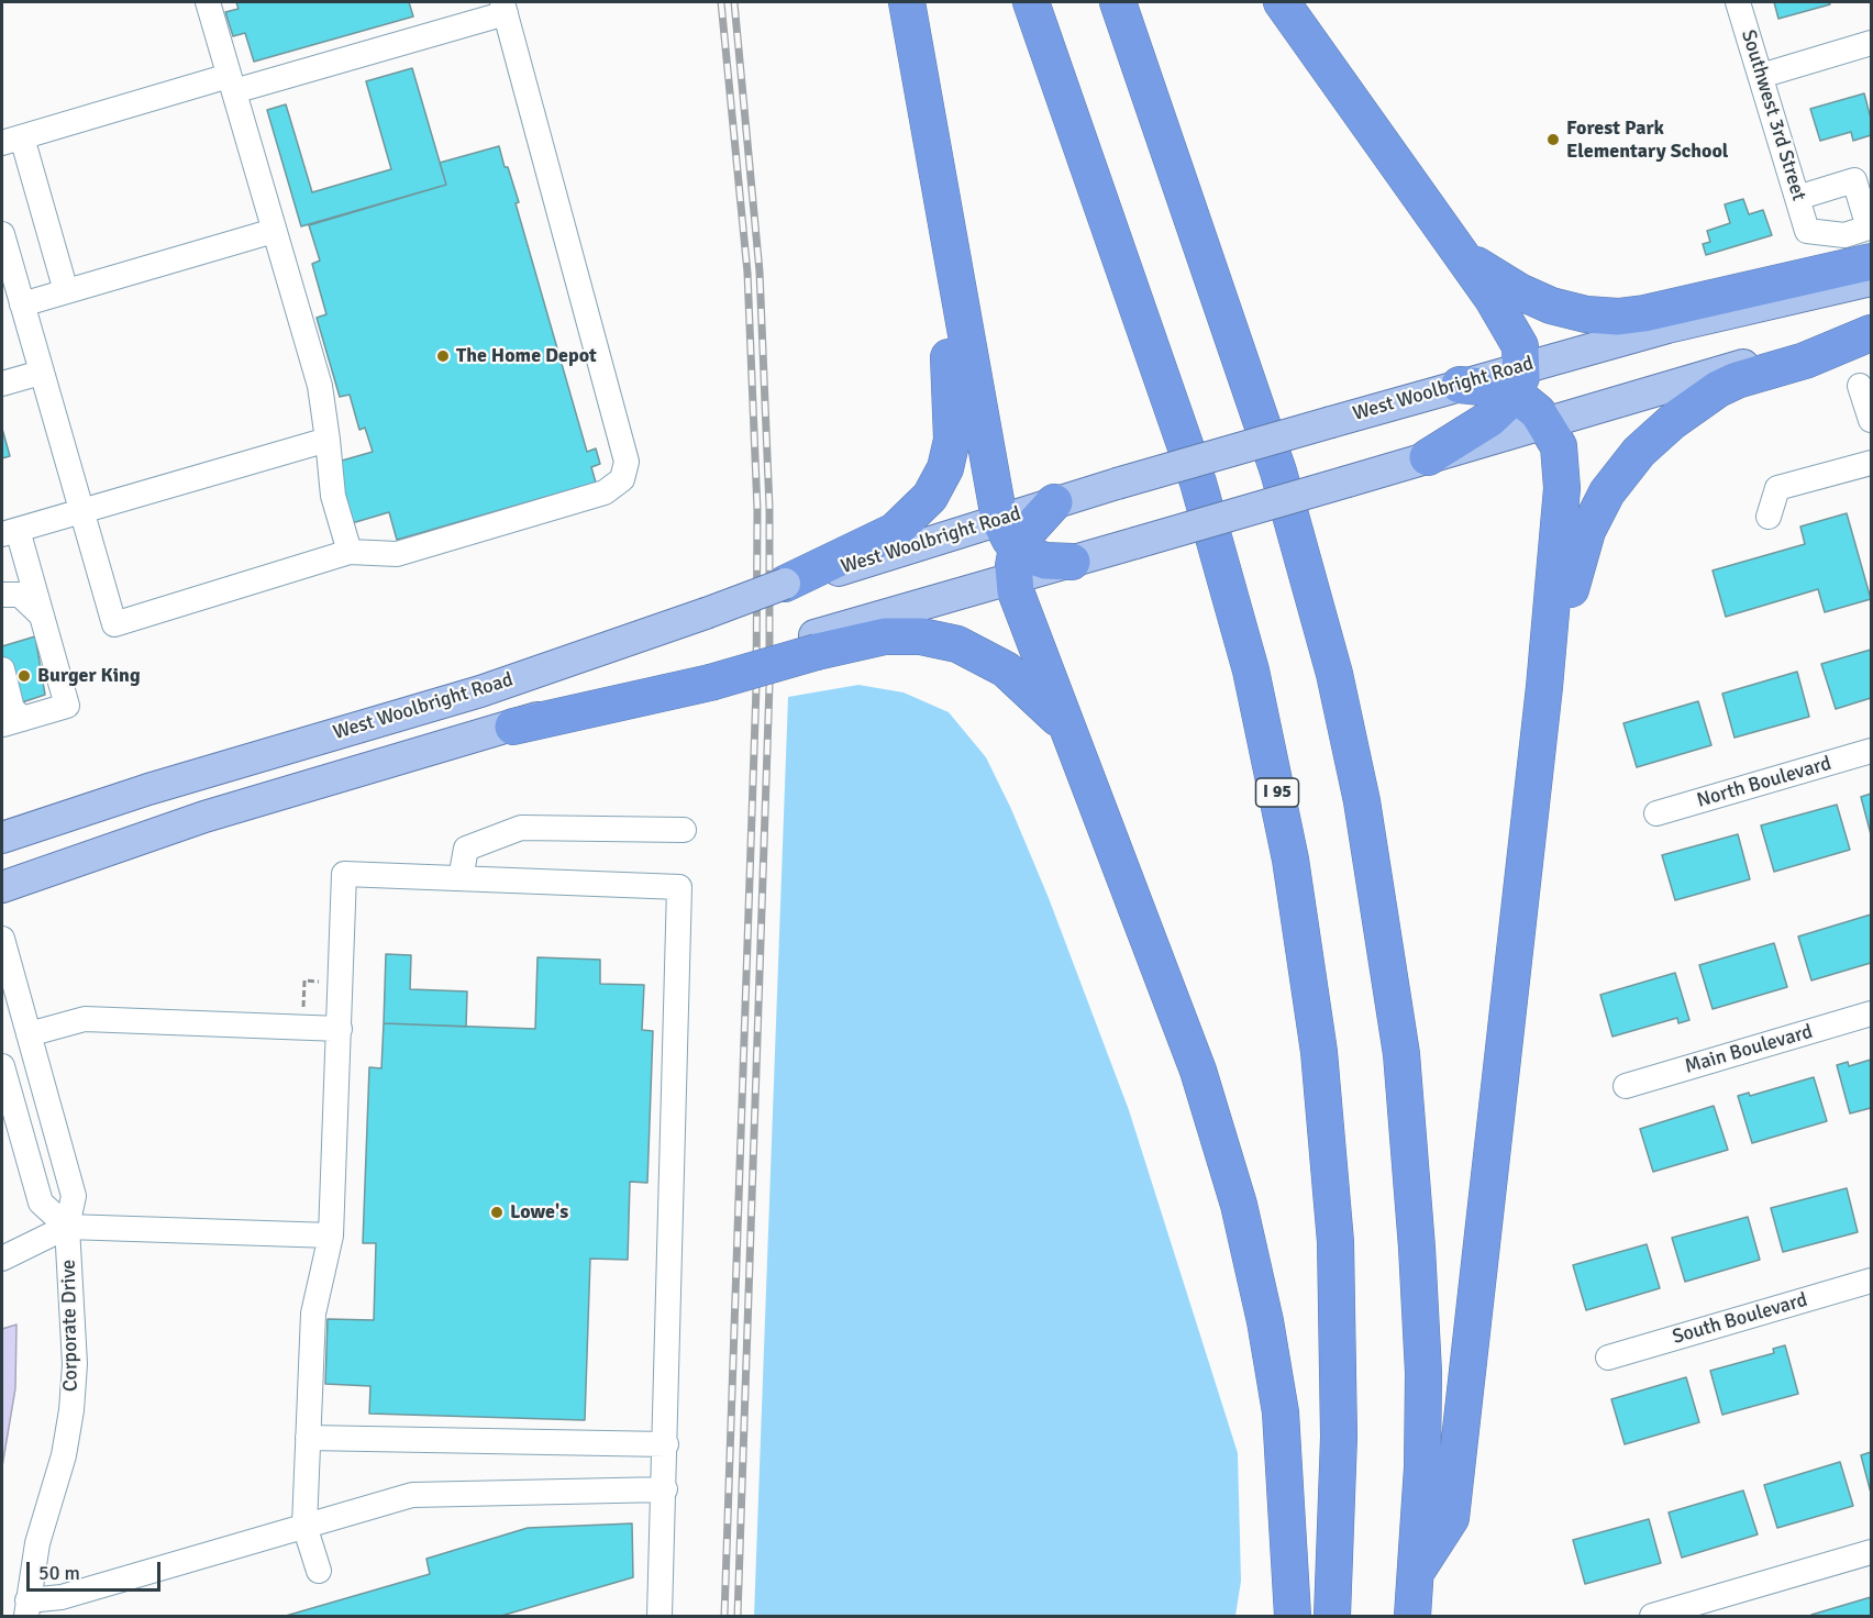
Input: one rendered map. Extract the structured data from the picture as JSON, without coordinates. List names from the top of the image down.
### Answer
{
  "streets": {
    "highway": ["I 95"],
    "main road": ["West Woolbright Road"],
    "street": [
      "Southwest 3rd Street",
      "North Boulevard",
      "Main Boulevard",
      "South Boulevard",
      "Corporate Drive"
    ]
  },
  "places": [
    "Forest Park Elementary School",
    "The Home Depot",
    "Burger King",
    "Lowe's"
  ],
  "scale_bar": "50 m"
}
